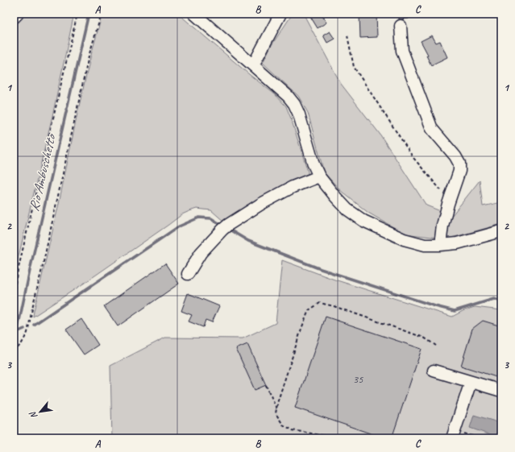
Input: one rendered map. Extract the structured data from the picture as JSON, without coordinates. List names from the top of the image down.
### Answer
{
  "water": ["Rio Ambuschetto"],
  "house_numbers": ["35"],
  "north": "bottom left",
  "grid": {
    "columns": ["A", "B", "C"],
    "rows": ["1", "2", "3"]
  }
}
